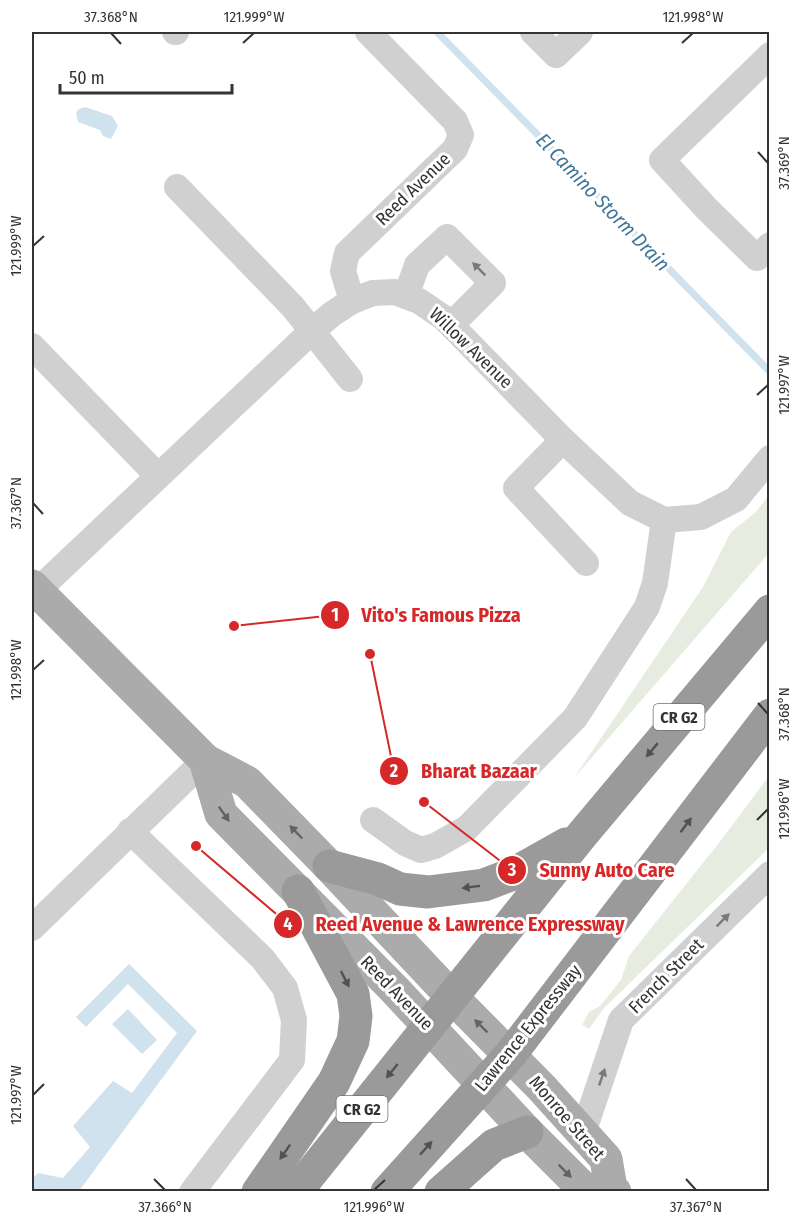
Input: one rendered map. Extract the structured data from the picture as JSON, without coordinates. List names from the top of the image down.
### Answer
{
  "streets": {
    "highway": ["CR G2", "Lawrence Expressway"],
    "main road": ["Reed Avenue", "Monroe Street"],
    "street": ["Willow Avenue", "French Street"]
  },
  "crossings": [
    ["Reed Avenue", "Willow Avenue"],
    ["Reed Avenue", "CR G2"],
    ["Reed Avenue", "Lawrence Expressway"],
    ["Reed Avenue", "Monroe Street"],
    ["French Street", "Monroe Street"],
    ["Lawrence Expressway", "Monroe Street"]
  ],
  "one_way": ["French Street"],
  "water": ["El Camino Storm Drain"],
  "places": [
    "Vito's Famous Pizza",
    "Bharat Bazaar",
    "Sunny Auto Care",
    "Reed Avenue & Lawrence Expressway"
  ],
  "scale_bar": "50 m",
  "coordinates": [
    "37.368°N",
    "121.999°W",
    "121.998°W",
    "37.369°N",
    "121.997°W",
    "37.367°N",
    "121.996°W",
    "37.366°N"
  ]
}
